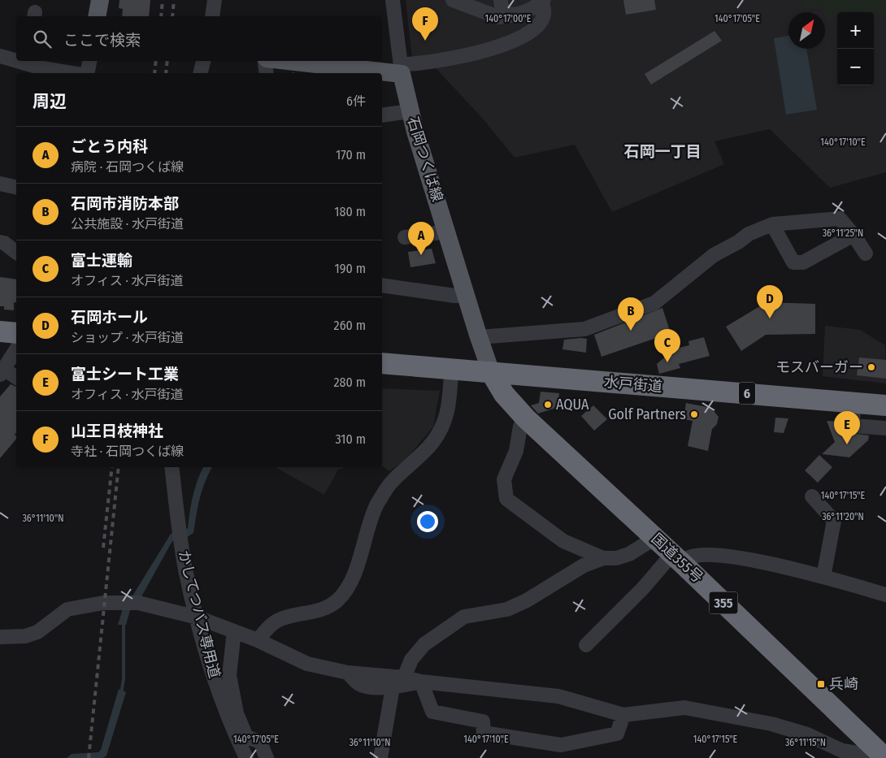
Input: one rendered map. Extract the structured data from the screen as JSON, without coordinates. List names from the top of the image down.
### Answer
{
  "streets": {
    "highway": [
      "水戸街道",
      "6",
      "国道355号",
      "355"
    ],
    "main road": ["石岡つくば線"],
    "street": ["かしてつバス専用道"]
  },
  "crossings": [
    ["石岡つくば線", "水戸街道"],
    ["石岡つくば線", "国道355号"],
    ["水戸街道", "国道355号"]
  ],
  "districts": ["石岡一丁目"],
  "places": {
    "other": ["モスバーガー", "AQUA", "Golf Partners"],
    "transit": ["兵崎"]
  },
  "north": "top right",
  "page": {
    "pins": [
      "F",
      "A",
      "D",
      "B",
      "C",
      "E"
    ],
    "map_buttons": ["+", "−"],
    "search": "ここで検索",
    "heading": ["周辺", "6件"],
    "list": [
      {
        "mark": "A",
        "name": "ごとう内科",
        "note": "病院 · 石岡つくば線",
        "value": "170 m"
      },
      {
        "mark": "B",
        "name": "石岡市消防本部",
        "note": "公共施設 · 水戸街道",
        "value": "180 m"
      },
      {
        "mark": "C",
        "name": "富士運輸",
        "note": "オフィス · 水戸街道",
        "value": "190 m"
      },
      {
        "mark": "D",
        "name": "石岡ホール",
        "note": "ショップ · 水戸街道",
        "value": "260 m"
      },
      {
        "mark": "E",
        "name": "富士シート工業",
        "note": "オフィス · 水戸街道",
        "value": "280 m"
      },
      {
        "mark": "F",
        "name": "山王日枝神社",
        "note": "寺社 · 石岡つくば線",
        "value": "310 m"
      }
    ]
  },
  "coordinates": [
    "140°17'00\"E",
    "140°17'05\"E",
    "140°17'10\"E",
    "36°11'25\"N",
    "140°17'15\"E",
    "36°11'20\"N",
    "36°11'10\"N",
    "36°11'15\"N"
  ]
}
